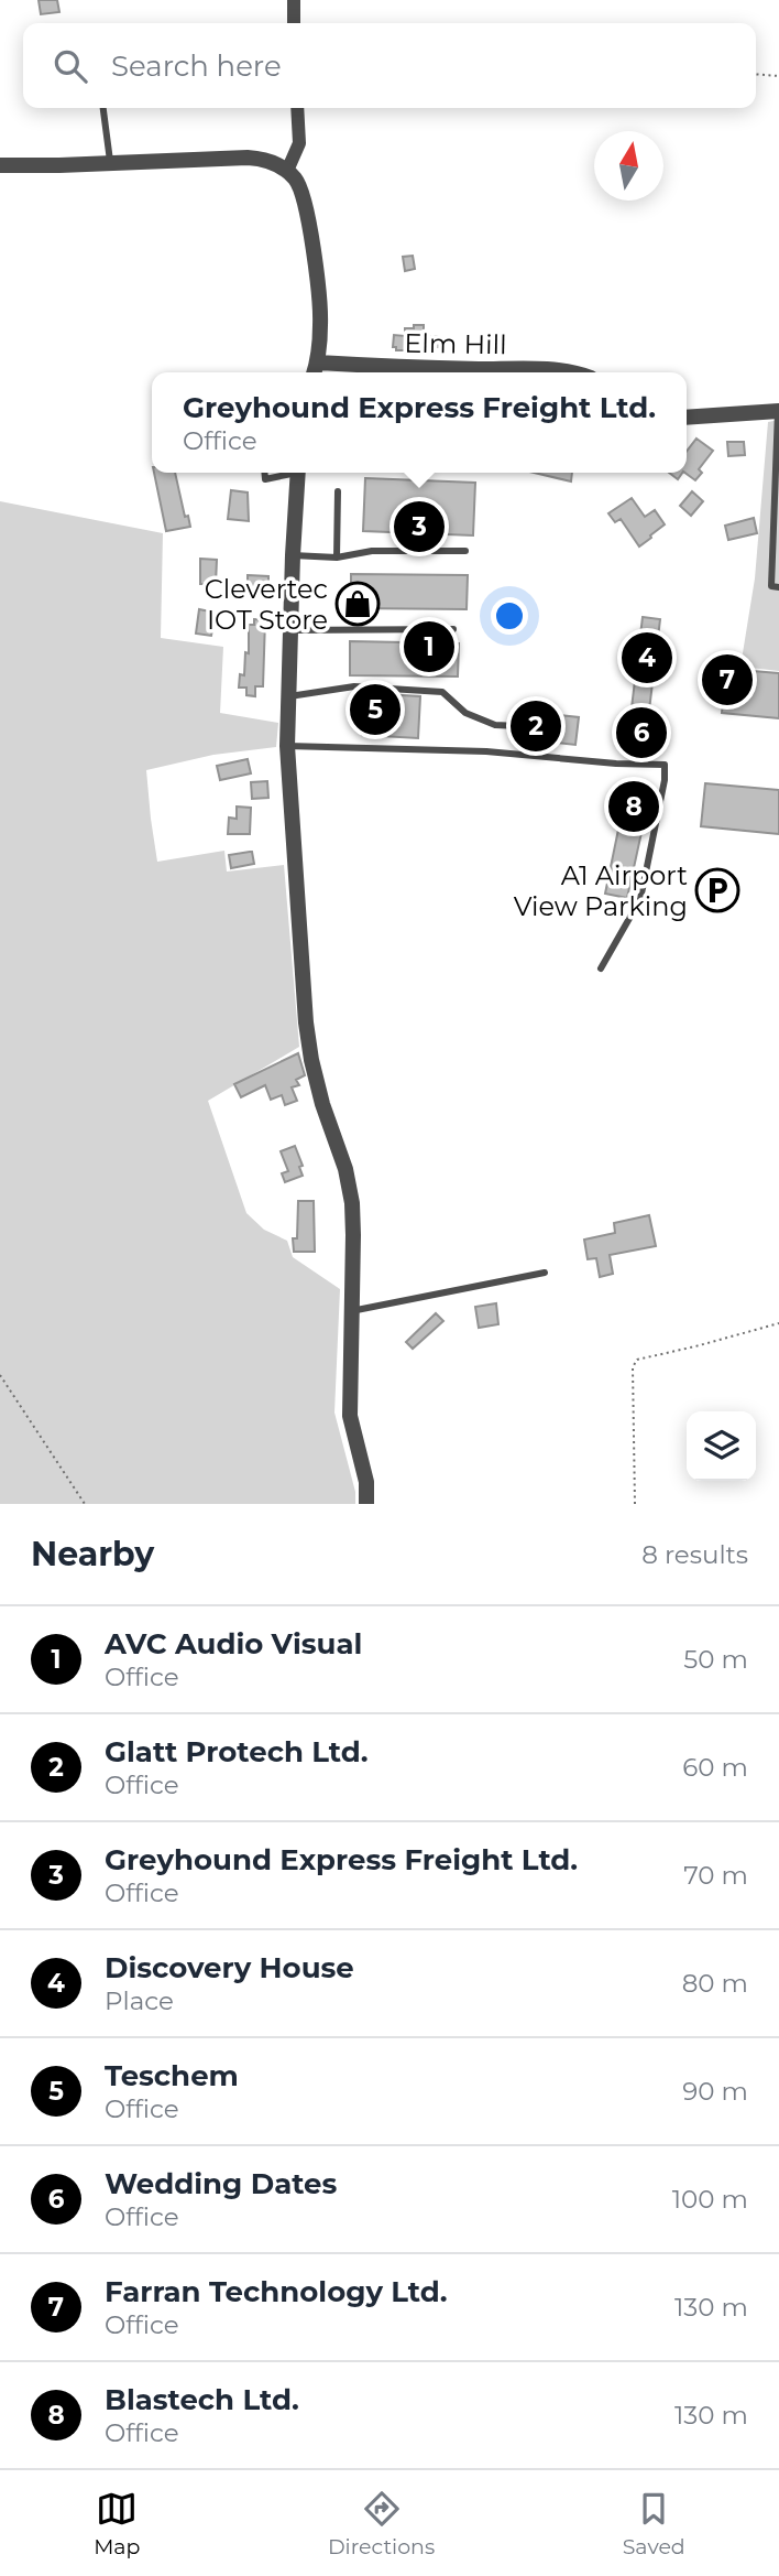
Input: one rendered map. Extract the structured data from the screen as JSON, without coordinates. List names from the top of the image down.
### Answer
{
  "streets": {
    "street": ["Elm Hill"]
  },
  "places": {
    "shop": ["Clevertec IOT Store"],
    "parking": ["A1 Airport View Parking"]
  },
  "north": "top",
  "page": {
    "search": "Search here",
    "popup": ["Greyhound Express Freight Ltd.", "Office"],
    "pins": [
      "3",
      "1",
      "4",
      "7",
      "5",
      "2",
      "6",
      "8"
    ],
    "heading": ["Nearby", "8 results"],
    "list": [
      {
        "mark": "1",
        "name": "AVC Audio Visual",
        "note": "Office",
        "value": "50 m"
      },
      {
        "mark": "2",
        "name": "Glatt Protech Ltd.",
        "note": "Office",
        "value": "60 m"
      },
      {
        "mark": "3",
        "name": "Greyhound Express Freight Ltd.",
        "note": "Office",
        "value": "70 m"
      },
      {
        "mark": "4",
        "name": "Discovery House",
        "note": "Place",
        "value": "80 m"
      },
      {
        "mark": "5",
        "name": "Teschem",
        "note": "Office",
        "value": "90 m"
      },
      {
        "mark": "6",
        "name": "Wedding Dates",
        "note": "Office",
        "value": "100 m"
      },
      {
        "mark": "7",
        "name": "Farran Technology Ltd.",
        "note": "Office",
        "value": "130 m"
      },
      {
        "mark": "8",
        "name": "Blastech Ltd.",
        "note": "Office",
        "value": "130 m"
      }
    ],
    "nav": ["Map", "Directions", "Saved"]
  }
}
